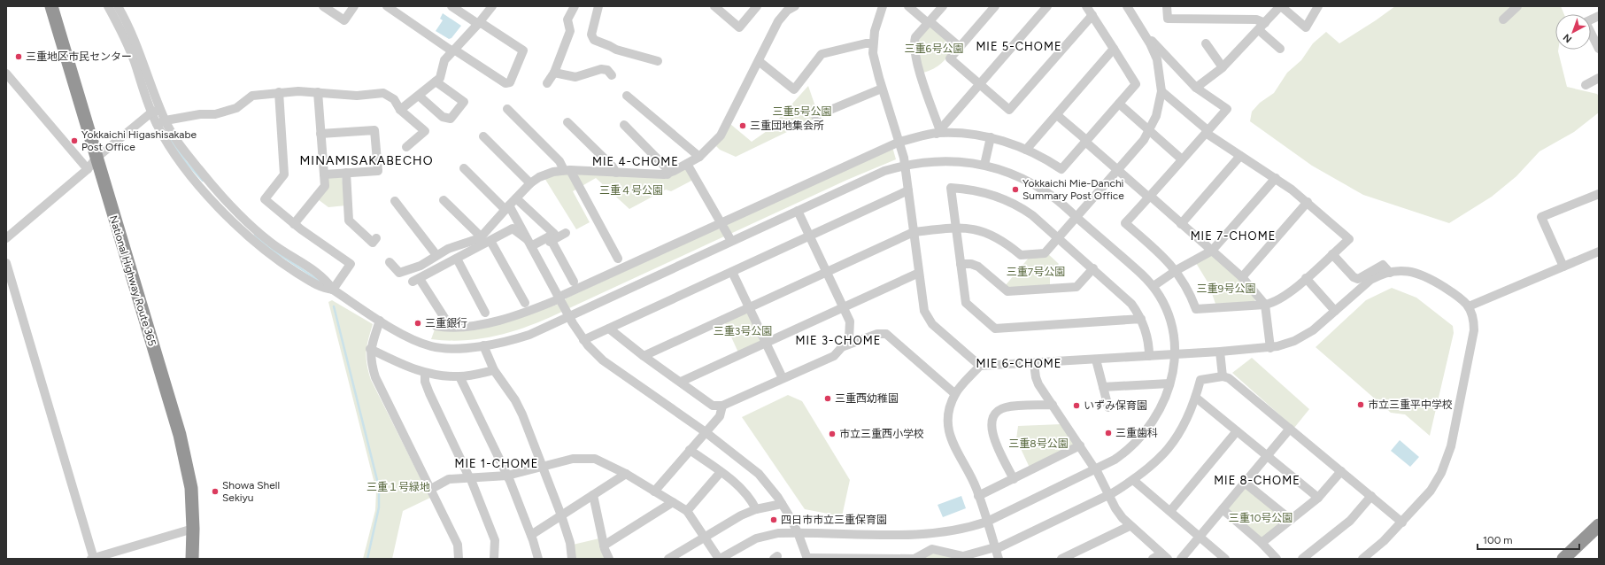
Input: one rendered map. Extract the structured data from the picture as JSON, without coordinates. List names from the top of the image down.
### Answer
{
  "streets": {
    "highway": ["National Highway Route 365"]
  },
  "districts": [
    "MIE 5-CHOME",
    "MINAMISAKABECHO",
    "MIE 4-CHOME",
    "MIE 7-CHOME",
    "MIE 3-CHOME",
    "MIE 6-CHOME",
    "MIE 1-CHOME",
    "MIE 8-CHOME"
  ],
  "parks": [
    "三重6号公園",
    "三重5号公園",
    "三重４号公園",
    "三重7号公園",
    "三重9号公園",
    "三重3号公園",
    "三重8号公園",
    "三重１号緑地",
    "三重10号公園"
  ],
  "places": [
    "三重地区市民センター",
    "三重団地集会所",
    "Yokkaichi Higashisakabe Post Office",
    "Yokkaichi Mie-Danchi Summary Post Office",
    "三重銀行",
    "三重西幼稚園",
    "市立三重平中学校",
    "いずみ保育園",
    "三重歯科",
    "市立三重西小学校",
    "Showa Shell Sekiyu",
    "四日市市立三重保育園"
  ],
  "scale_bar": "100 m",
  "north": "bottom left"
}
